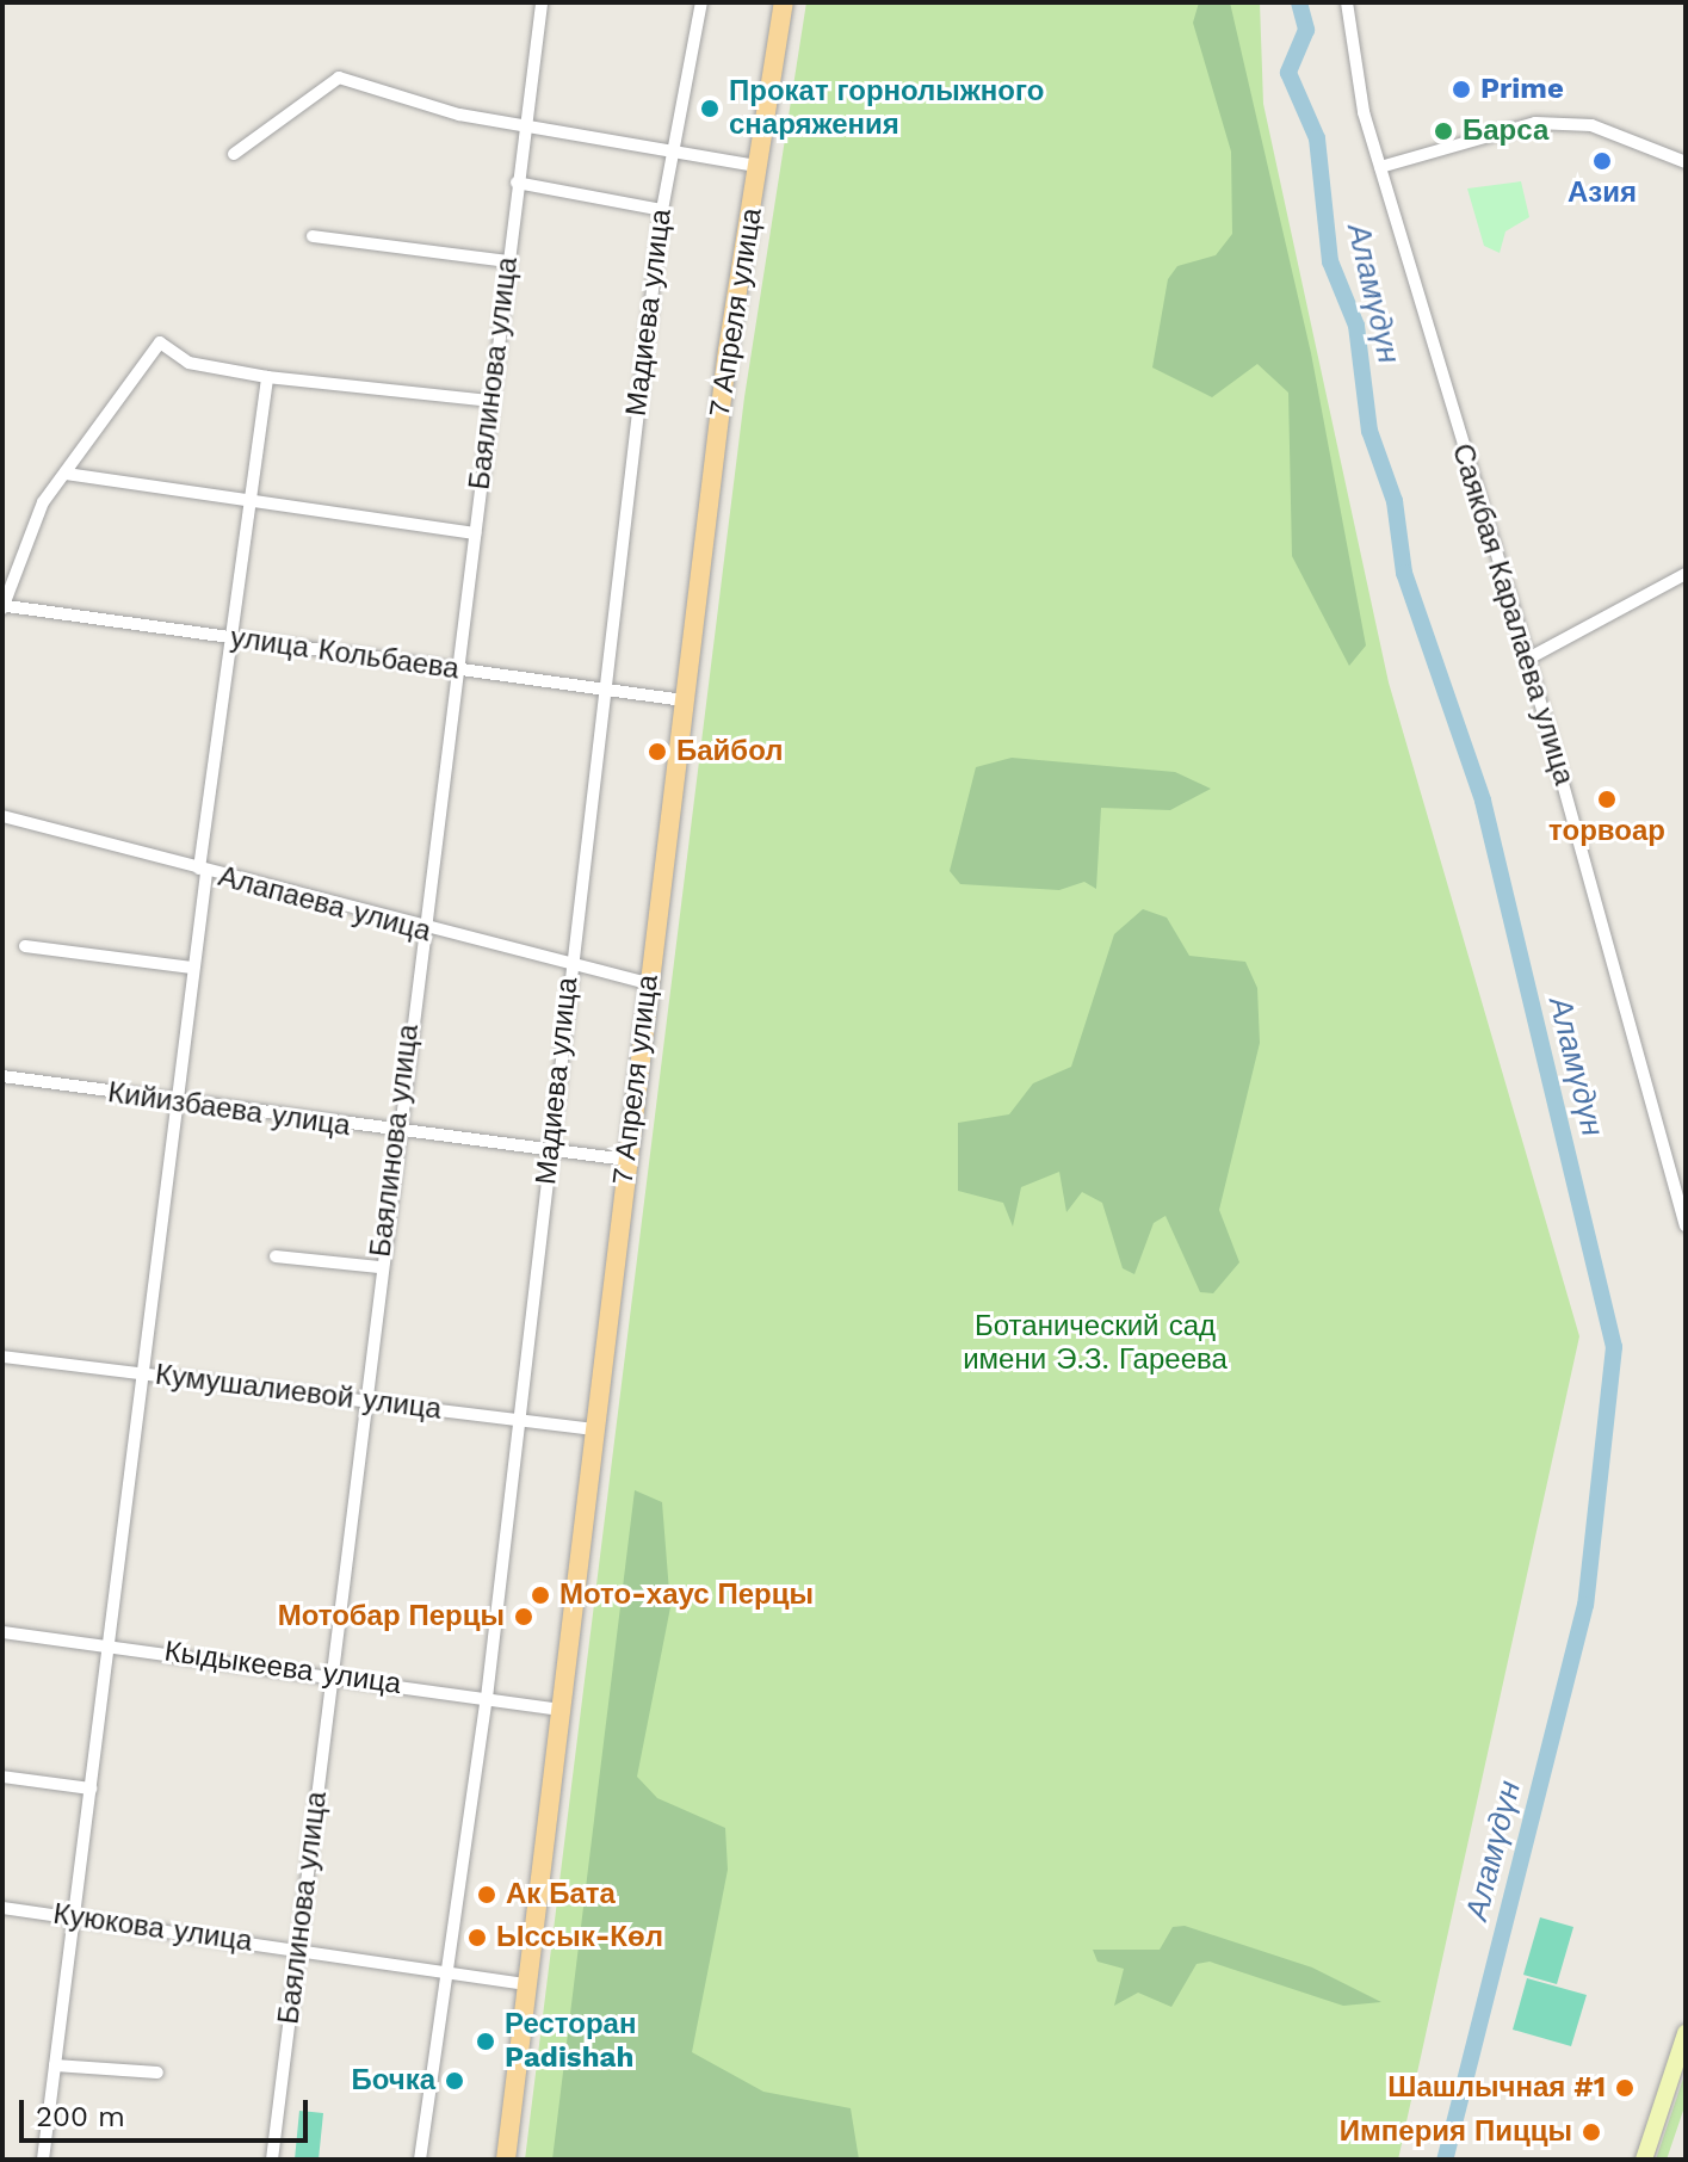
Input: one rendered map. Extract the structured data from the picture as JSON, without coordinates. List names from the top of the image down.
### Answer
{
  "streets": {
    "main road": ["7 Апреля улица"],
    "street": [
      "Мадиева улица",
      "Баялинова улица",
      "Саякбая Каралаева улица",
      "улица Кольбаева",
      "Алапаева улица",
      "Кийизбаева улица",
      "Кумушалиевой улица",
      "Кыдыкеева улица",
      "Куюкова улица"
    ]
  },
  "crossings": [
    ["Мадиева улица", "улица Кольбаева"],
    ["Мадиева улица", "Алапаева улица"],
    ["Мадиева улица", "Кийизбаева улица"],
    ["Мадиева улица", "Кумушалиевой улица"],
    ["Мадиева улица", "Кыдыкеева улица"],
    ["Мадиева улица", "Куюкова улица"],
    ["7 Апреля улица", "улица Кольбаева"],
    ["7 Апреля улица", "Алапаева улица"],
    ["7 Апреля улица", "Кийизбаева улица"],
    ["7 Апреля улица", "Кумушалиевой улица"],
    ["7 Апреля улица", "Кыдыкеева улица"],
    ["7 Апреля улица", "Куюкова улица"],
    ["Баялинова улица", "улица Кольбаева"],
    ["Баялинова улица", "Алапаева улица"],
    ["Баялинова улица", "Кийизбаева улица"],
    ["Баялинова улица", "Кумушалиевой улица"],
    ["Баялинова улица", "Кыдыкеева улица"],
    ["Баялинова улица", "Куюкова улица"]
  ],
  "water": ["Аламүдүн"],
  "parks": ["Ботанический сад имени Э.З. Гареева"],
  "places": [
    "Prime",
    "Прокат горнолыжного снаряжения",
    "Барса",
    "Азия",
    "Байбол",
    "торвоар",
    "Мото-хаус Перцы",
    "Мотобар Перцы",
    "Ак Бата",
    "Ыссык-Көл",
    "Ресторан Padishah",
    "Бочка",
    "Шашлычная #1",
    "Империя Пиццы"
  ],
  "scale_bar": "200 m"
}
